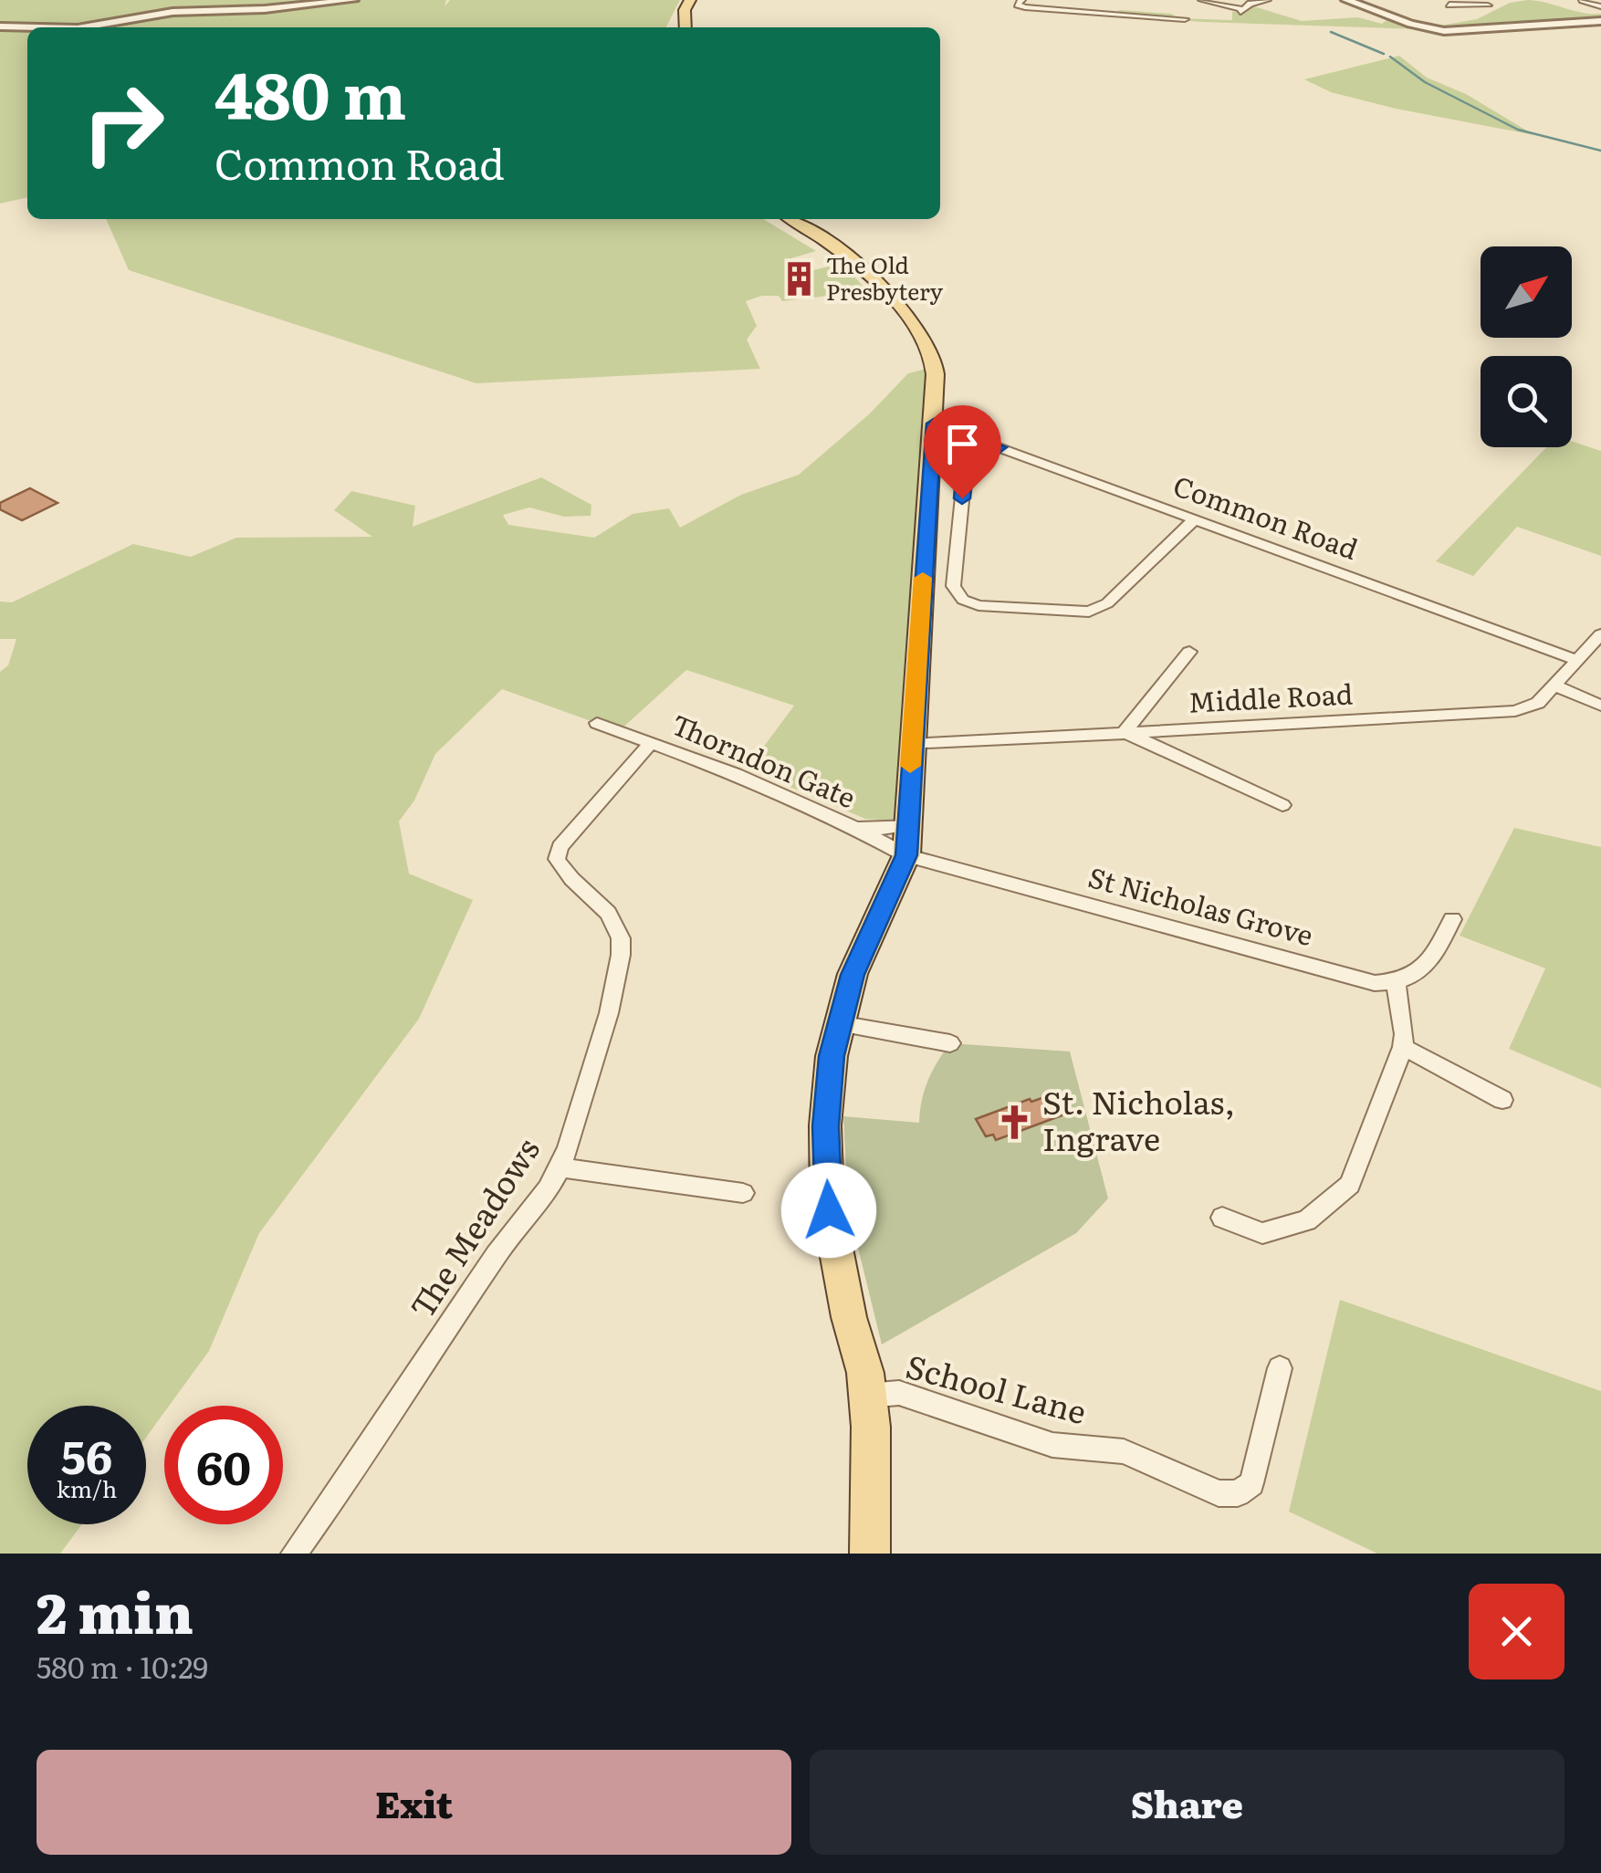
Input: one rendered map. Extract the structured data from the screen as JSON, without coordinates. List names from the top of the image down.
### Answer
{
  "streets": {
    "street": [
      "Common Road",
      "Middle Road",
      "Thorndon Gate",
      "St Nicholas Grove",
      "The Meadows",
      "School Lane"
    ]
  },
  "crossings": [
    ["Common Road", "Middle Road"],
    ["Thorndon Gate", "St Nicholas Grove"],
    ["Thorndon Gate", "The Meadows"]
  ],
  "places": {
    "building": ["The Old Presbytery"],
    "church": ["St. Nicholas, Ingrave"]
  },
  "north": "top right",
  "page": {
    "turn": ["480 m", "Common Road"],
    "speed": "56 km/h",
    "limit": "60",
    "heading": ["2 min", "580 m · 10:29"],
    "buttons": ["Exit", "Share"]
  }
}
